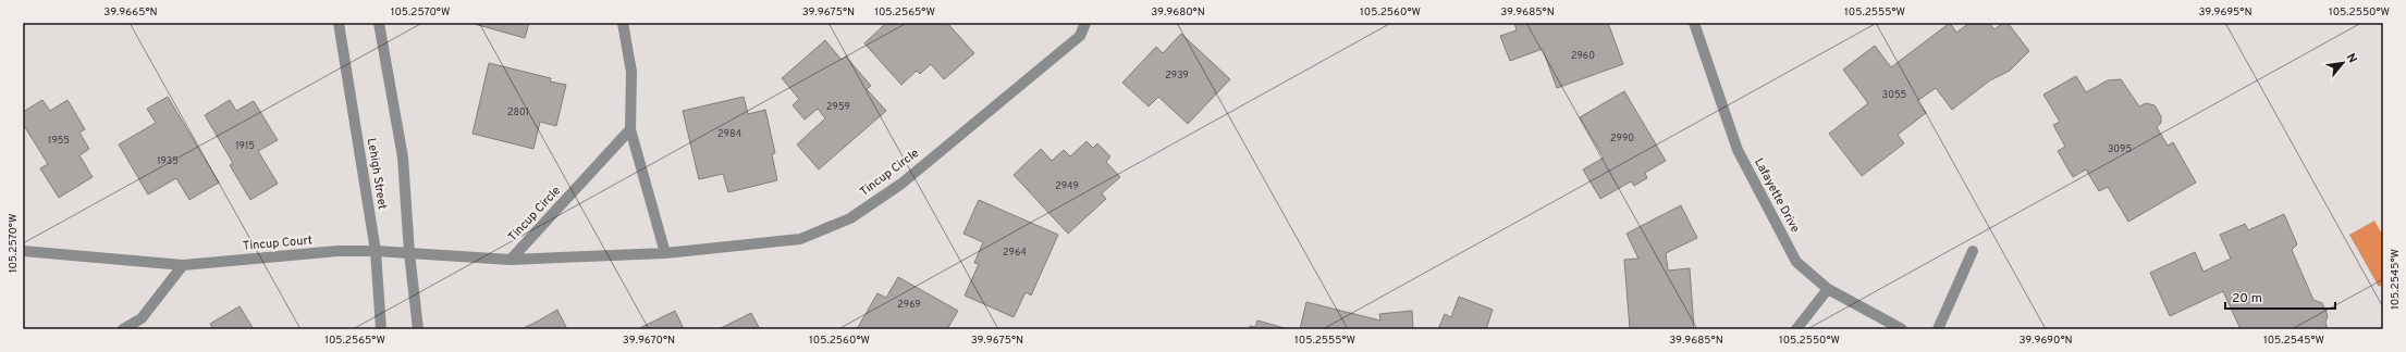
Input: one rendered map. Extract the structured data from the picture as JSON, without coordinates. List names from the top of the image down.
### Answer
{
  "streets": {
    "street": [
      "Tincup Circle",
      "Lehigh Street",
      "Lafayette Drive",
      "Tincup Court"
    ]
  },
  "crossings": [
    ["Tincup Circle", "Lehigh Street"],
    ["Tincup Circle", "Tincup Court"],
    ["Lehigh Street", "Tincup Court"]
  ],
  "house_numbers": [
    "2960",
    "2939",
    "3055",
    "2959",
    "2801",
    "2984",
    "2990",
    "1955",
    "1915",
    "3095",
    "1935",
    "2949",
    "2964",
    "2969"
  ],
  "scale_bar": "20 m",
  "north": "top right",
  "coordinates": [
    "39.9665°N",
    "105.2570°W",
    "39.9675°N",
    "105.2565°W",
    "39.9680°N",
    "105.2560°W",
    "39.9685°N",
    "105.2555°W",
    "39.9695°N",
    "105.2550°W",
    "105.2545°W",
    "39.9670°N",
    "39.9690°N"
  ]
}
